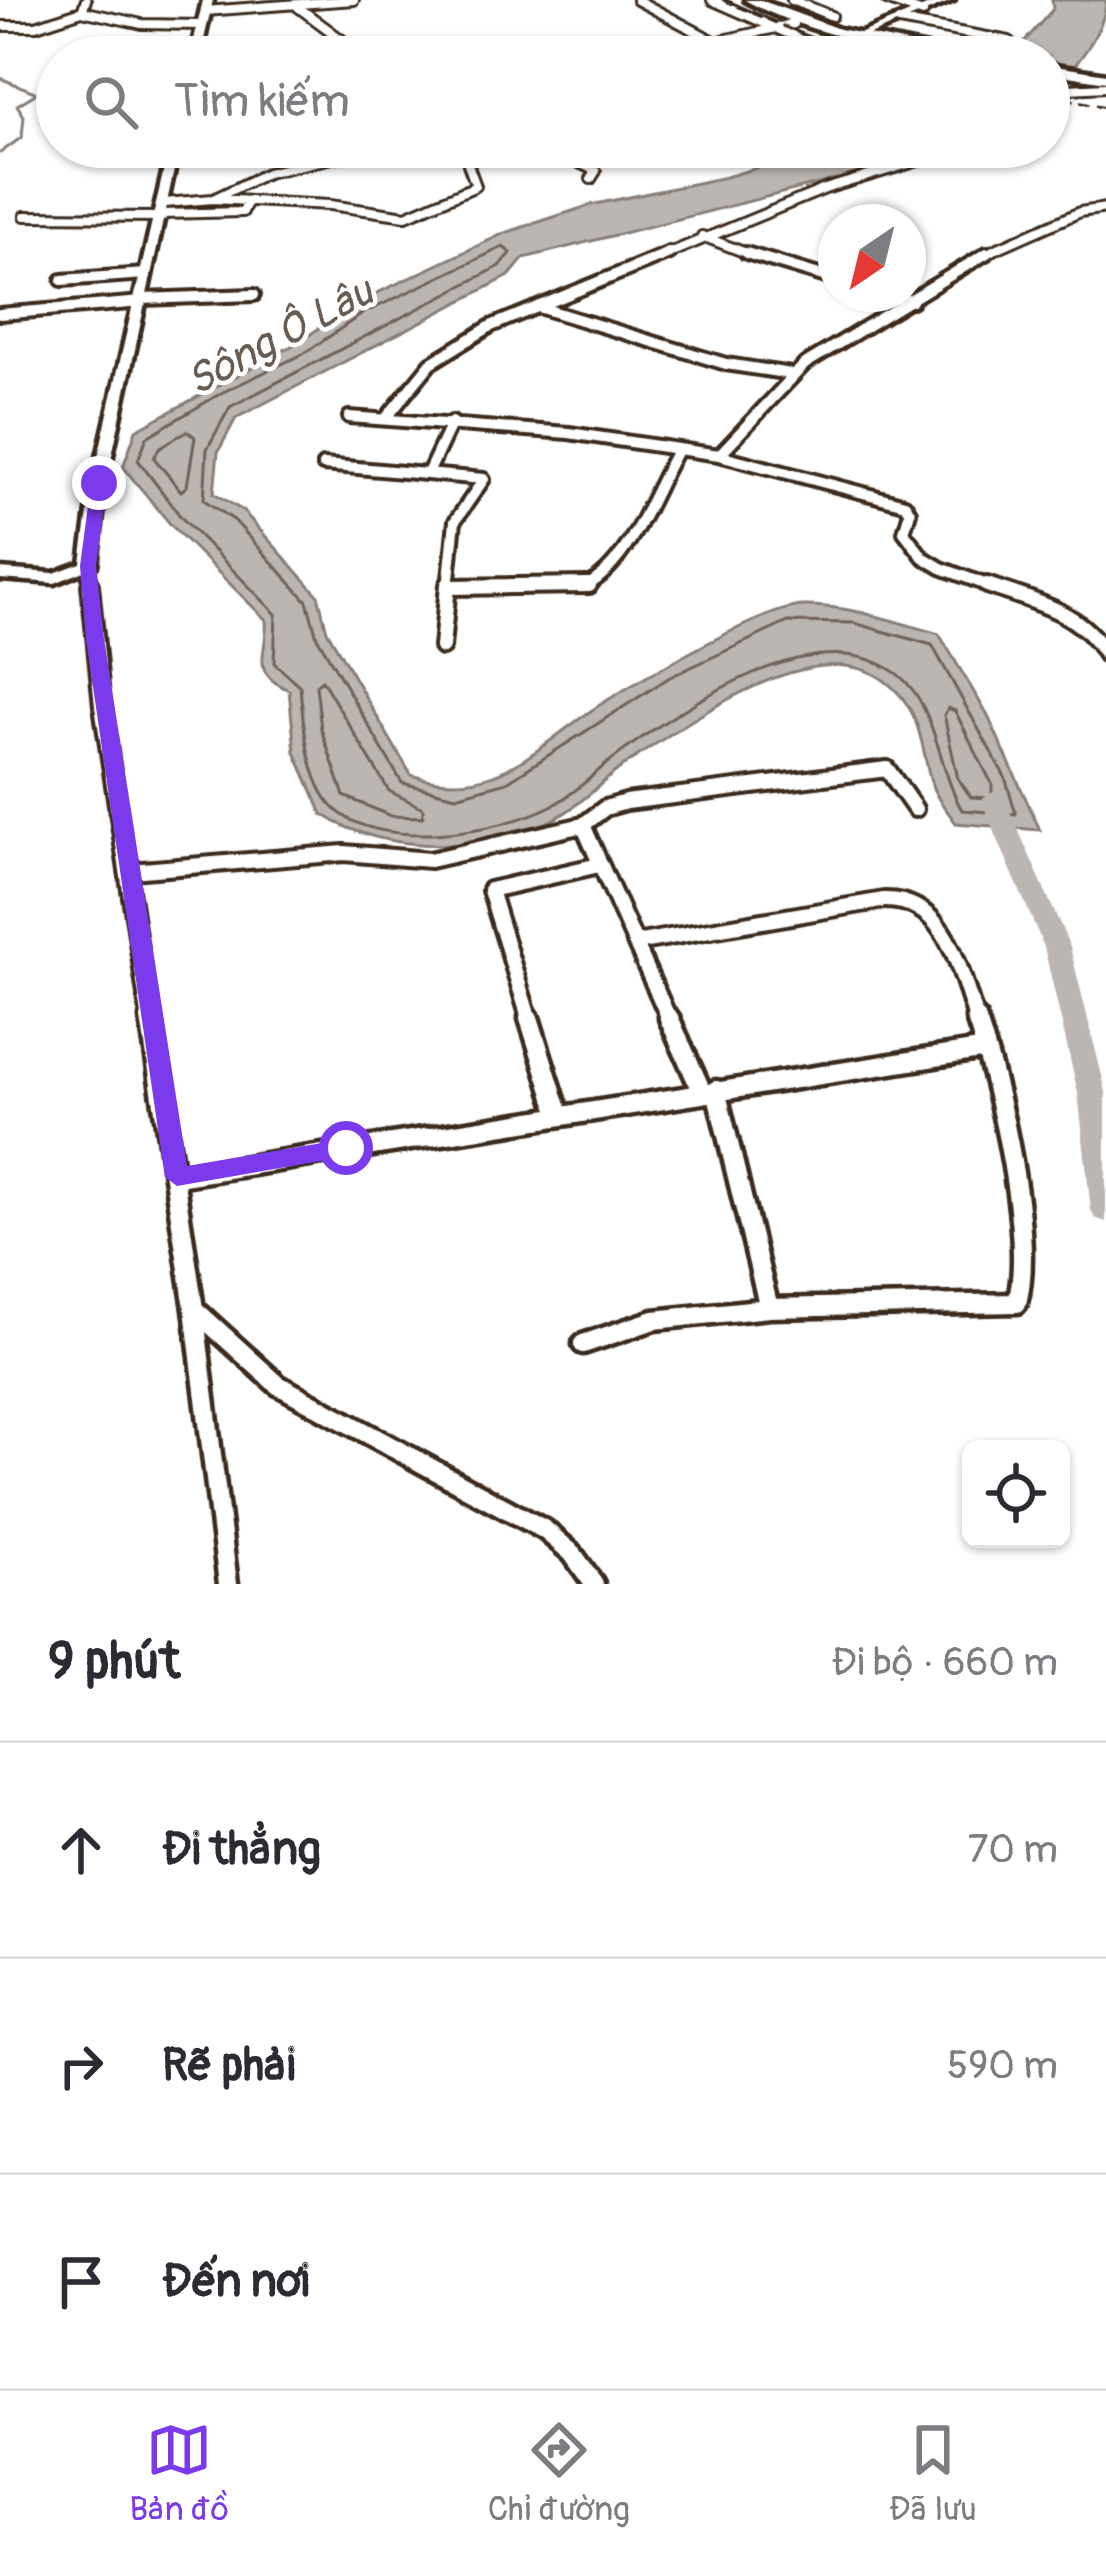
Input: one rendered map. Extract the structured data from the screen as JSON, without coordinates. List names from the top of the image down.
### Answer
{
  "water": ["Sông Ô Lâu"],
  "north": "bottom left",
  "page": {
    "search": "Tìm kiếm",
    "heading": ["9 phút", "Đi bộ · 660 m"],
    "list": [
      ["Đi thẳng", "70 m"],
      ["Rẽ phải", "590 m"],
      "Đến nơi"
    ],
    "nav": ["Bản đồ", "Chỉ đường", "Đã lưu"]
  }
}
